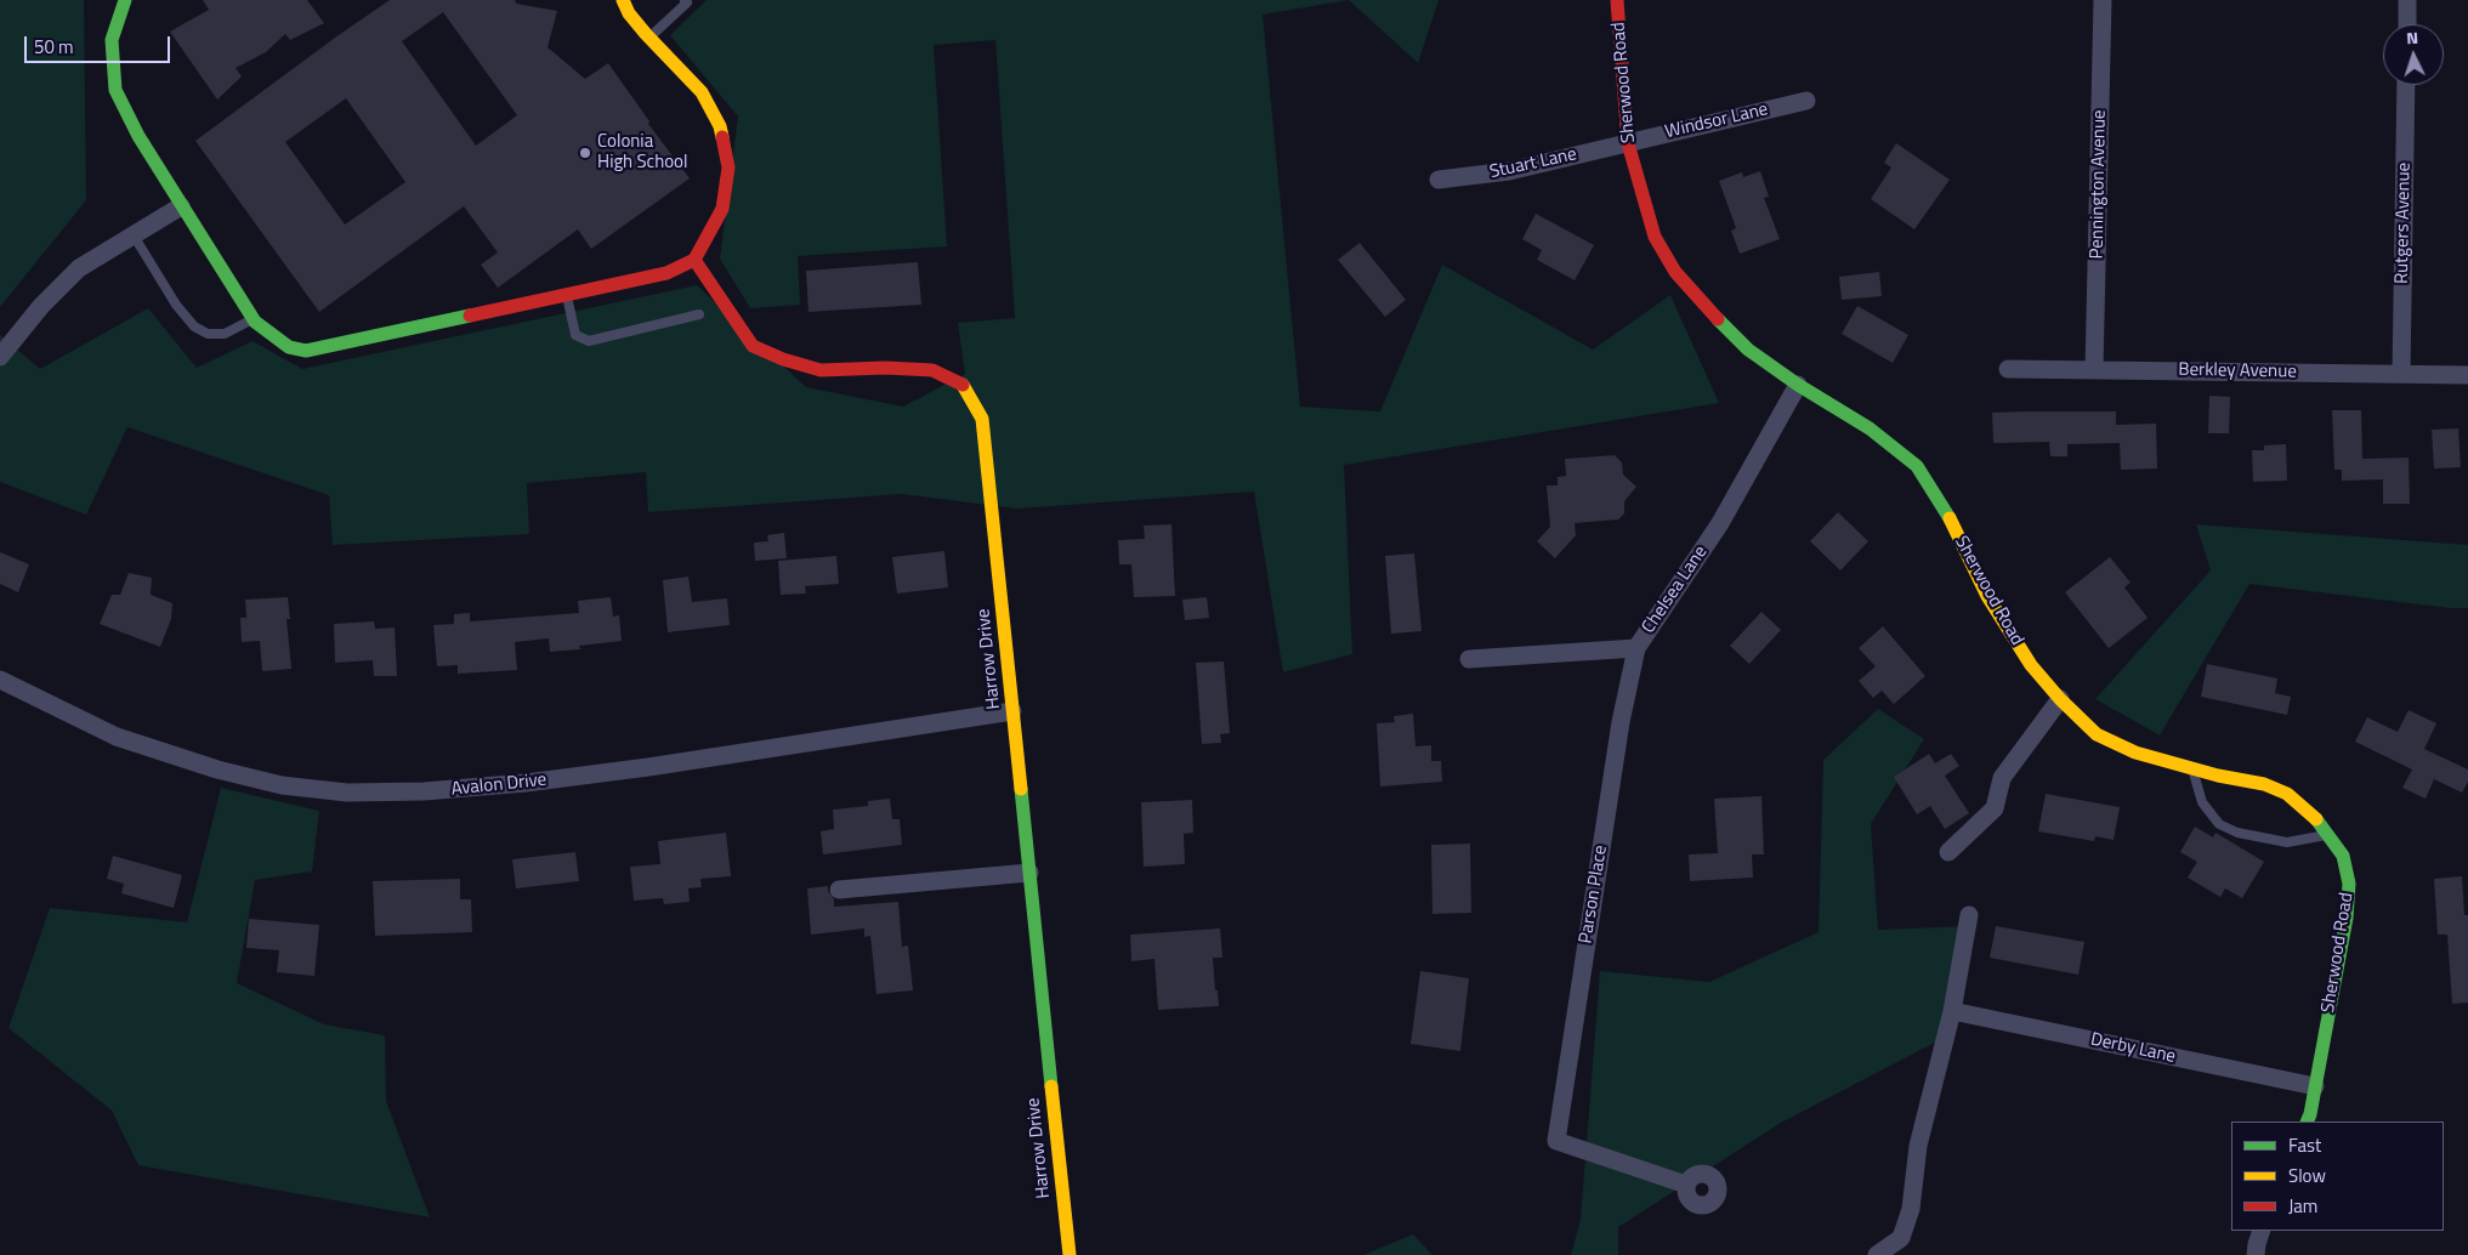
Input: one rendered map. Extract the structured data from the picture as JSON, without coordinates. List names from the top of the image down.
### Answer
{
  "streets": {
    "street": [
      "Sherwood Road",
      "Windsor Lane",
      "Stuart Lane",
      "Pennington Avenue",
      "Rutgers Avenue",
      "Berkley Avenue",
      "Chelsea Lane",
      "Harrow Drive",
      "Avalon Drive",
      "Parson Place",
      "Derby Lane"
    ]
  },
  "crossings": [
    ["Sherwood Road", "Windsor Lane"],
    ["Sherwood Road", "Stuart Lane"],
    ["Sherwood Road", "Chelsea Lane"],
    ["Sherwood Road", "Derby Lane"],
    ["Windsor Lane", "Stuart Lane"],
    ["Pennington Avenue", "Berkley Avenue"],
    ["Rutgers Avenue", "Berkley Avenue"],
    ["Chelsea Lane", "Parson Place"],
    ["Harrow Drive", "Avalon Drive"]
  ],
  "places": ["Colonia High School"],
  "legend": ["Fast", "Slow", "Jam"],
  "scale_bar": "50 m",
  "north": "top"
}
